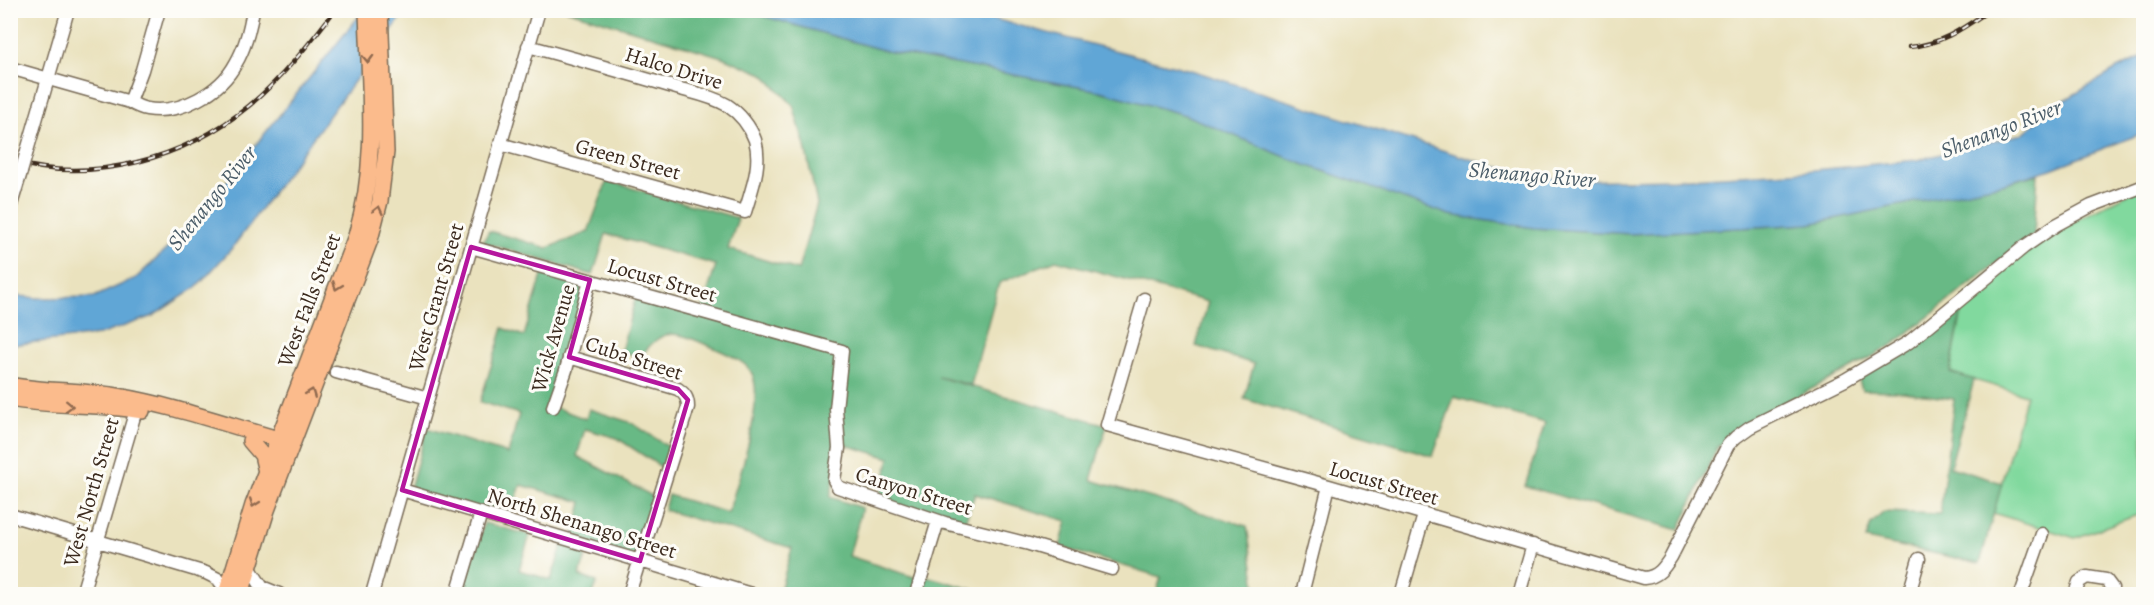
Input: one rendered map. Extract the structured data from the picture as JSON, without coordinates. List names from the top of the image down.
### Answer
{
  "streets": {
    "main road": ["West Falls Street"],
    "street": [
      "Halco Drive",
      "Green Street",
      "Locust Street",
      "West Grant Street",
      "Wick Avenue",
      "Cuba Street",
      "Canyon Street",
      "West North Street",
      "North Shenango Street"
    ]
  },
  "crossings": [
    ["Halco Drive", "Green Street"],
    ["Halco Drive", "West Grant Street"],
    ["Green Street", "West Grant Street"],
    ["Locust Street", "West Grant Street"],
    ["Locust Street", "Wick Avenue"],
    ["Locust Street", "Canyon Street"],
    ["West Grant Street", "North Shenango Street"],
    ["Wick Avenue", "Cuba Street"],
    ["Cuba Street", "North Shenango Street"]
  ],
  "water": ["Shenango River"]
}
